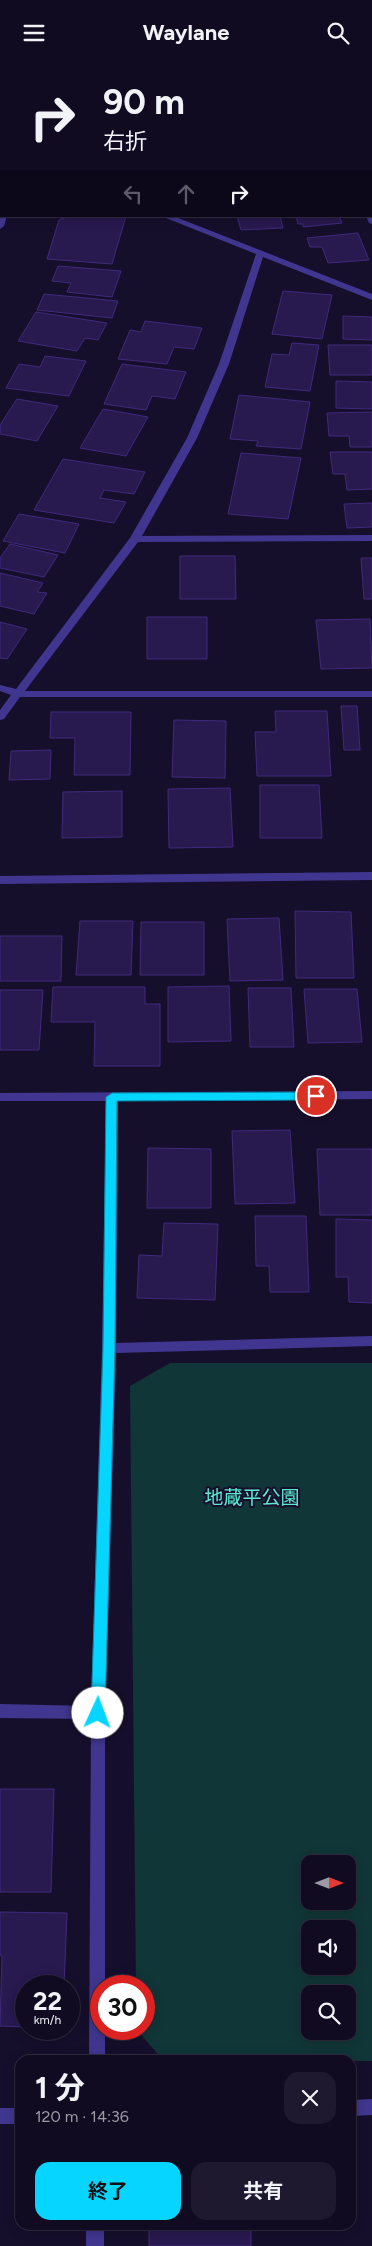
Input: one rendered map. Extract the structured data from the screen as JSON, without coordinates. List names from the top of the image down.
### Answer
{
  "parks": ["地蔵平公園"],
  "north": "right",
  "page": {
    "header": "Waylane",
    "turn": ["90 m", "右折"],
    "speed": "22 km/h",
    "limit": "30",
    "heading": ["1 分", "120 m · 14:36"],
    "buttons": ["終了", "共有"]
  }
}
